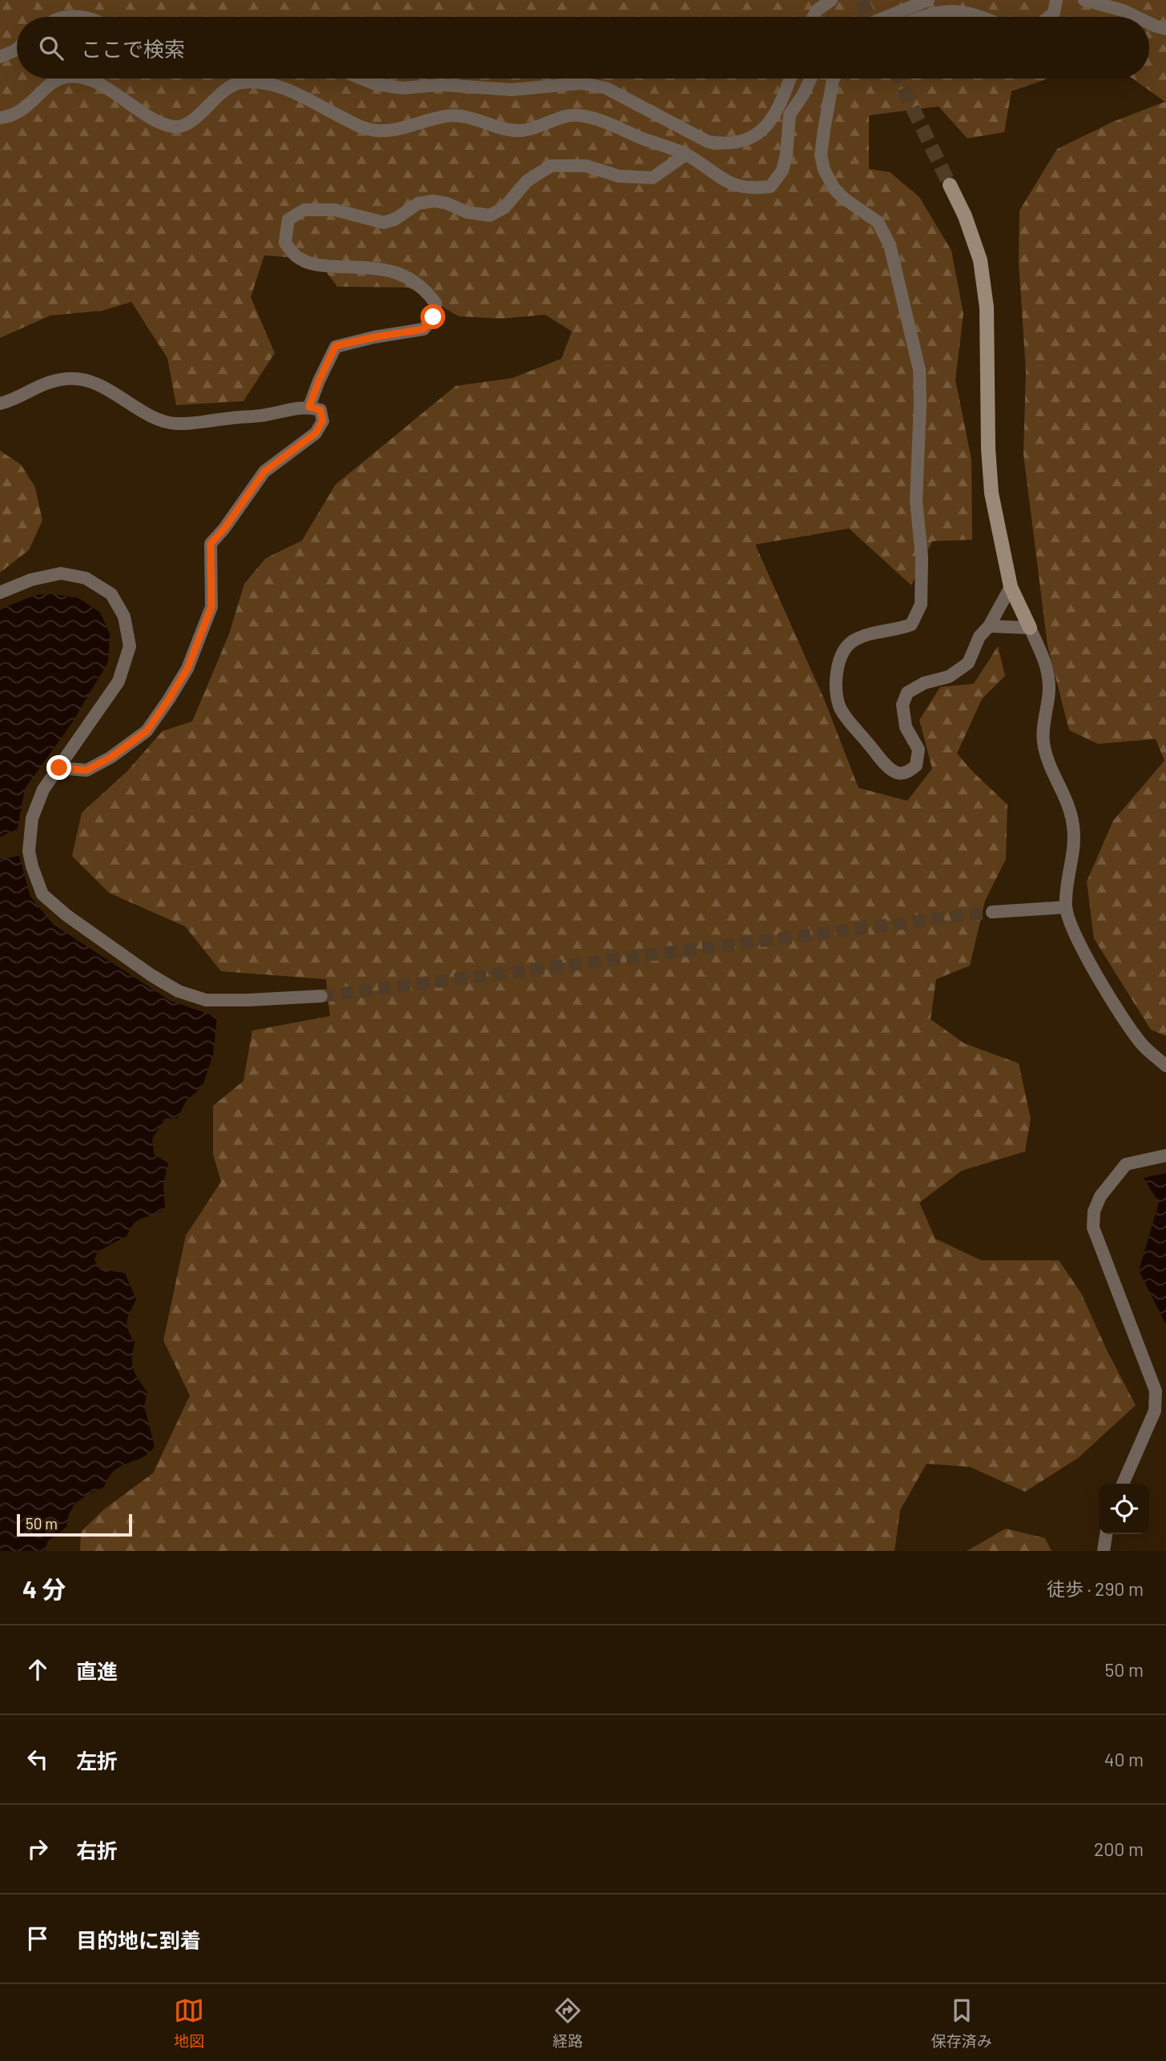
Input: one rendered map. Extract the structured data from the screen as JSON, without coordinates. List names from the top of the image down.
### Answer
{
  "scale_bar": "50 m",
  "page": {
    "search": "ここで検索",
    "scale": "50 m",
    "heading": ["4 分", "徒歩 · 290 m"],
    "list": [
      ["直進", "50 m"],
      ["左折", "40 m"],
      ["右折", "200 m"],
      "目的地に到着"
    ],
    "nav": ["地図", "経路", "保存済み"]
  }
}
